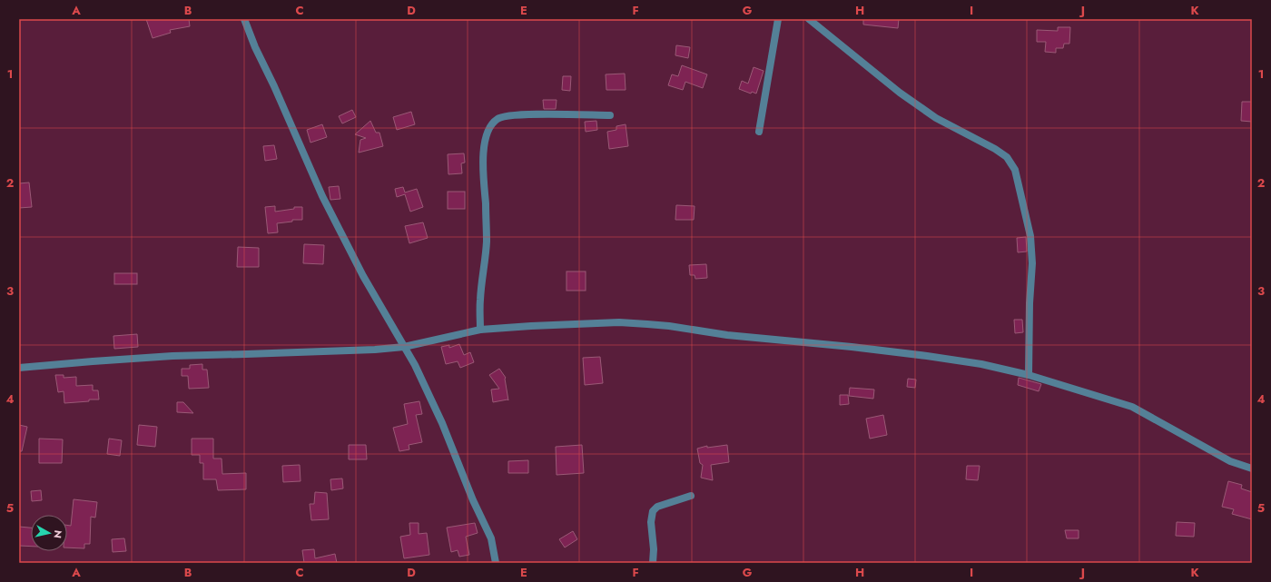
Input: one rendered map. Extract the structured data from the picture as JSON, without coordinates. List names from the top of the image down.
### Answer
{
  "north": "right",
  "grid": {
    "columns": [
      "A",
      "B",
      "C",
      "D",
      "E",
      "F",
      "G",
      "H",
      "I",
      "J",
      "K"
    ],
    "rows": [
      "1",
      "2",
      "3",
      "4",
      "5"
    ]
  }
}
